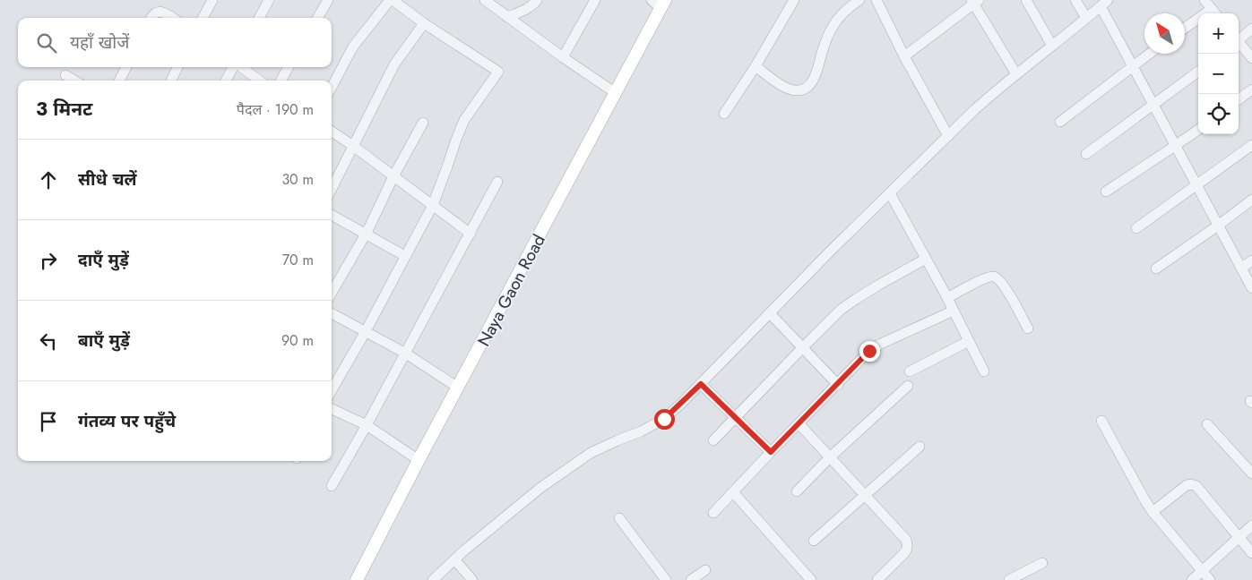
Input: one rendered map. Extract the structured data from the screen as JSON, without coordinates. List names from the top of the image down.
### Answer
{
  "streets": {
    "main road": ["Naya Gaon Road"]
  },
  "north": "top left",
  "page": {
    "map_buttons": ["+", "−"],
    "search": "यहाँ खोजें",
    "heading": ["3 मिनट", "पैदल · 190 m"],
    "list": [
      ["सीधे चलें", "30 m"],
      ["दाएँ मुड़ें", "70 m"],
      ["बाएँ मुड़ें", "90 m"],
      "गंतव्य पर पहुँचे"
    ]
  }
}
